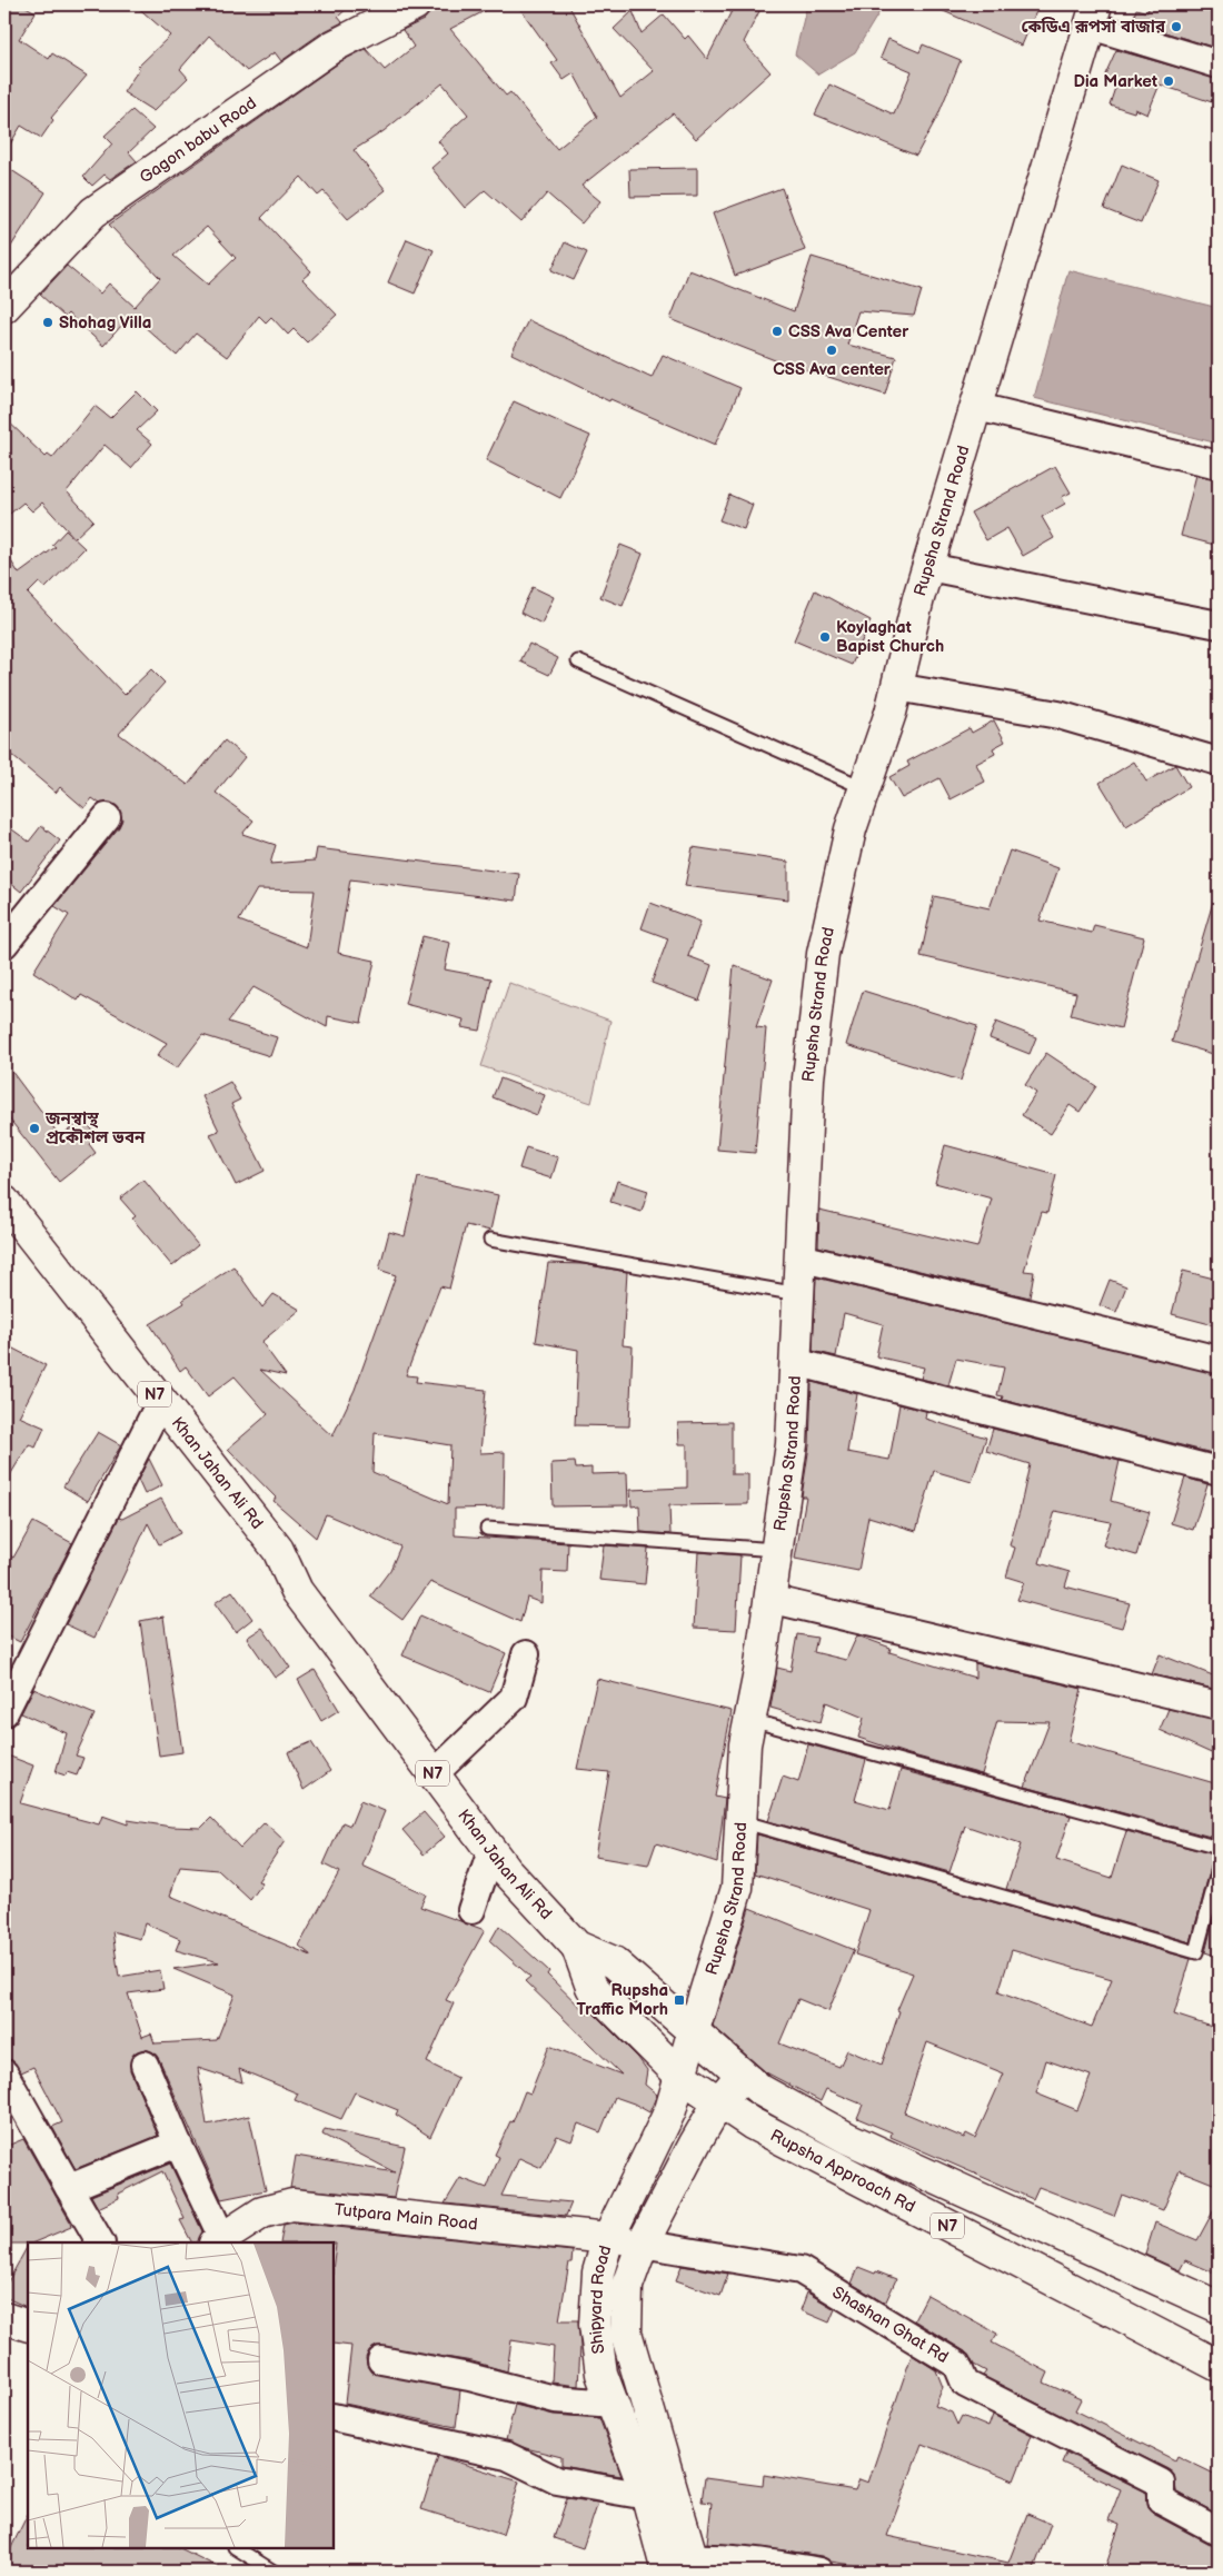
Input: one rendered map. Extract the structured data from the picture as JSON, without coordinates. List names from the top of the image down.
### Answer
{
  "streets": {
    "main road": [
      "Gagon babu Road",
      "Rupsha Strand Road",
      "N7",
      "Khan Jahan Ali Rd",
      "Rupsha Approach Rd",
      "Tutpara Main Road",
      "Shipyard Road"
    ],
    "street": ["Shashan Ghat Rd"]
  },
  "crossings": [
    ["Rupsha Strand Road", "Khan Jahan Ali Rd"],
    ["Rupsha Strand Road", "Rupsha Approach Rd"],
    ["Rupsha Strand Road", "Shipyard Road"],
    ["Khan Jahan Ali Rd", "Rupsha Approach Rd"],
    ["Khan Jahan Ali Rd", "Shipyard Road"],
    ["Rupsha Approach Rd", "Shipyard Road"],
    ["Tutpara Main Road", "Shipyard Road"],
    ["Tutpara Main Road", "Shashan Ghat Rd"],
    ["Shipyard Road", "Shashan Ghat Rd"]
  ],
  "places": {
    "other": [
      "কেডিএ রূপসা বাজার",
      "Dia Market",
      "Shohag Villa",
      "CSS Ava Center",
      "CSS Ava center",
      "Koylaghat Bapist Church",
      "জনস্বাস্থ প্রকৌশল ভবন"
    ],
    "transit": ["Rupsha Traffic Morh"]
  }
}
